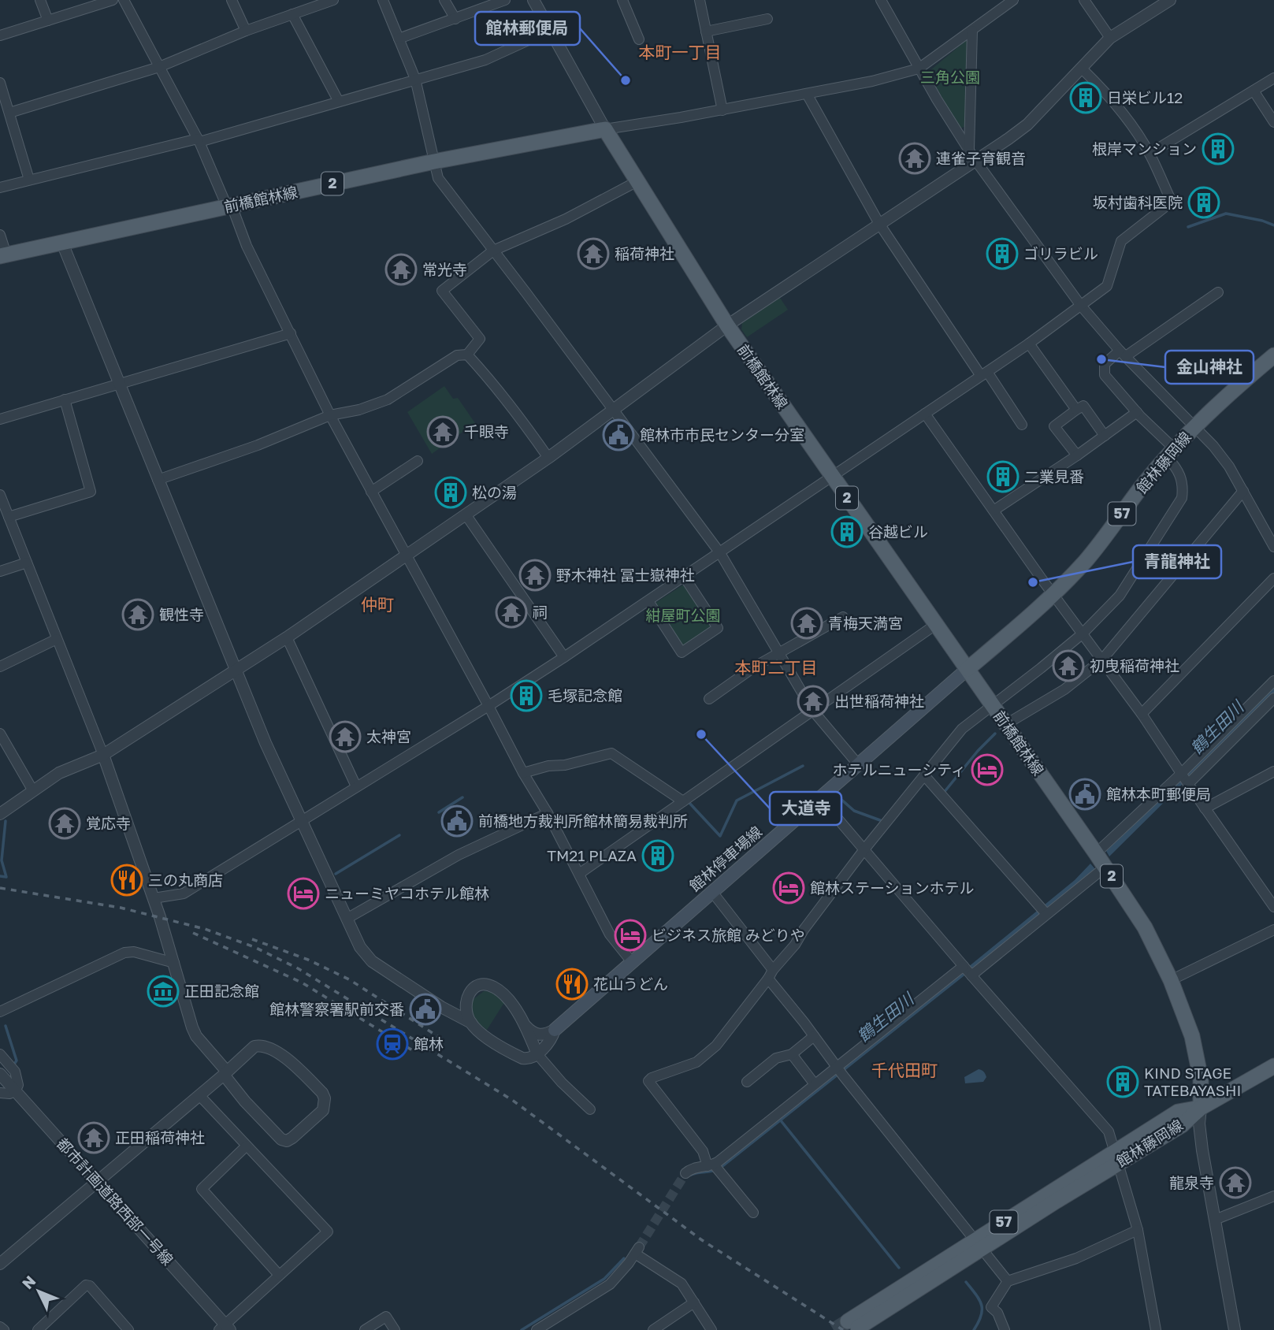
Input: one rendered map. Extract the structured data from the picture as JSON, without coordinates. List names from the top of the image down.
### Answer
{
  "streets": {
    "main road": [
      "2",
      "前橋館林線",
      "館林藤岡線",
      "57",
      "館林停車場線"
    ],
    "street": ["都市計画道路西部一号線"]
  },
  "crossings": [
    ["前橋館林線", "館林藤岡線"],
    ["前橋館林線", "館林停車場線"],
    ["館林藤岡線", "館林停車場線"]
  ],
  "districts": [
    "本町一丁目",
    "仲町",
    "本町二丁目",
    "千代田町"
  ],
  "water": ["鶴生田川"],
  "parks": ["三角公園", "紺屋町公園"],
  "places": {
    "other": [
      "館林郵便局",
      "金山神社",
      "青龍神社",
      "大道寺"
    ],
    "building": [
      "日栄ビル12",
      "根岸マンション",
      "坂村歯科医院",
      "ゴリラビル",
      "二業見番",
      "松の湯",
      "谷越ビル",
      "毛塚記念館",
      "TM21 PLAZA",
      "KIND STAGE TATEBAYASHI"
    ],
    "temple": [
      "連雀子育観音",
      "稲荷神社",
      "常光寺",
      "千眼寺",
      "野木神社 冨士嶽神社",
      "祠",
      "観性寺",
      "青梅天満宮",
      "初曳稲荷神社",
      "出世稲荷神社",
      "太神宮",
      "覚応寺",
      "正田稲荷神社",
      "龍泉寺"
    ],
    "public building": [
      "館林市市民センター分室",
      "館林本町郵便局",
      "前橋地方裁判所館林簡易裁判所",
      "館林警察署駅前交番"
    ],
    "hotel": [
      "ホテルニューシティ",
      "館林ステーションホテル",
      "ニューミヤコホテル館林",
      "ビジネス旅館 みどりや"
    ],
    "restaurant": ["三の丸商店", "花山うどん"],
    "museum": ["正田記念館"],
    "station": ["館林"]
  },
  "north": "top left"
}
